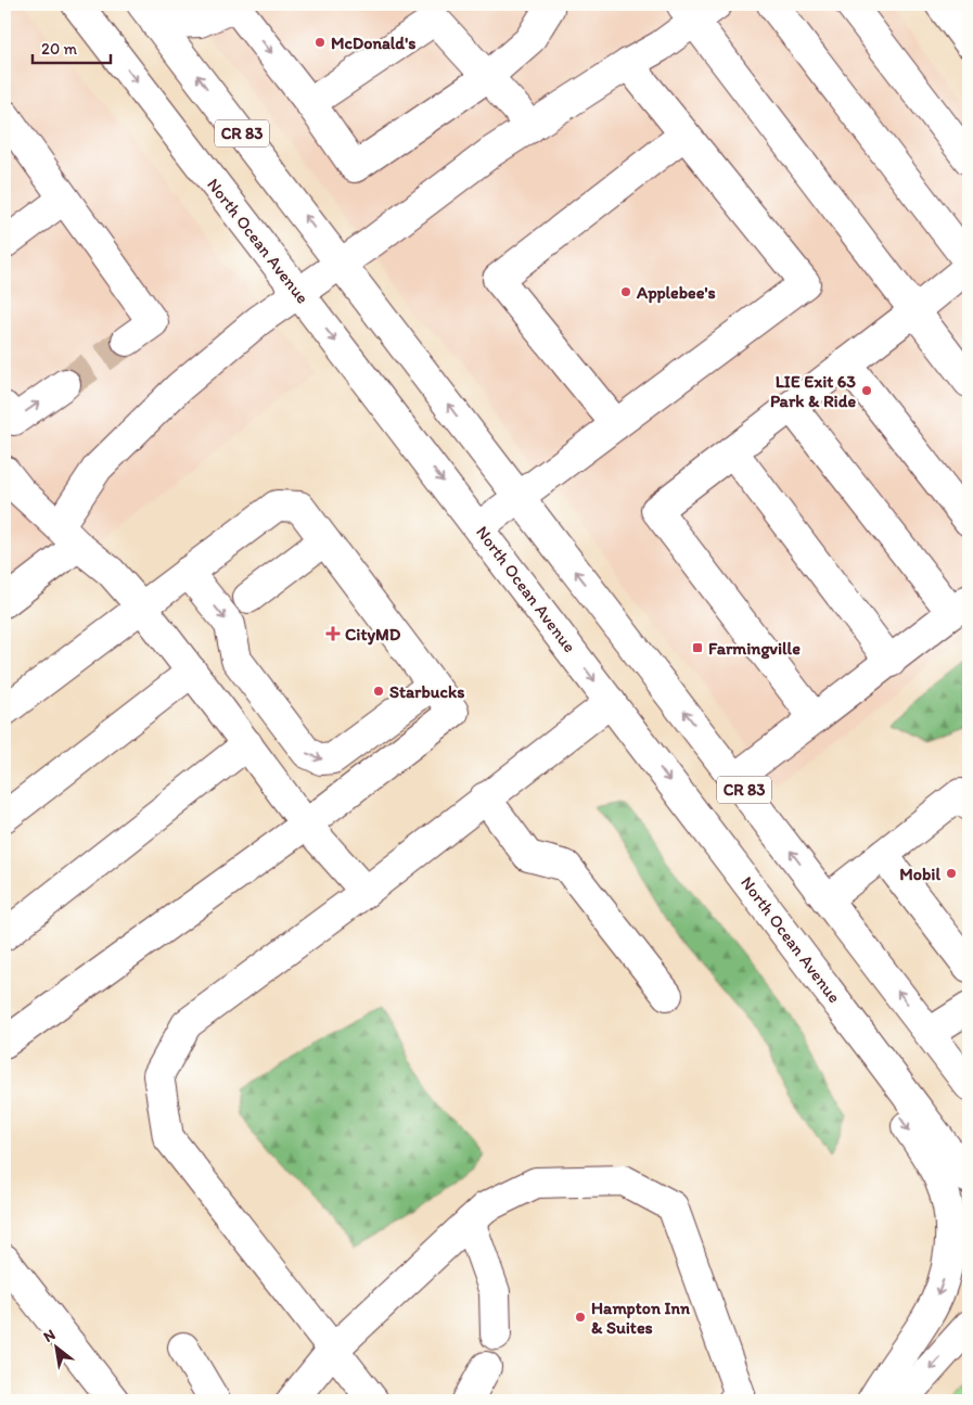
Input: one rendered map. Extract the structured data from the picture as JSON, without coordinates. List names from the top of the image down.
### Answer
{
  "streets": {
    "main road": ["CR 83", "North Ocean Avenue"]
  },
  "places": {
    "other": [
      "McDonald's",
      "Applebee's",
      "LIE Exit 63 Park & Ride",
      "Starbucks",
      "Mobil",
      "Hampton Inn & Suites"
    ],
    "health": ["CityMD"],
    "transit": ["Farmingville"]
  },
  "scale_bar": "20 m",
  "north": "top left"
}
